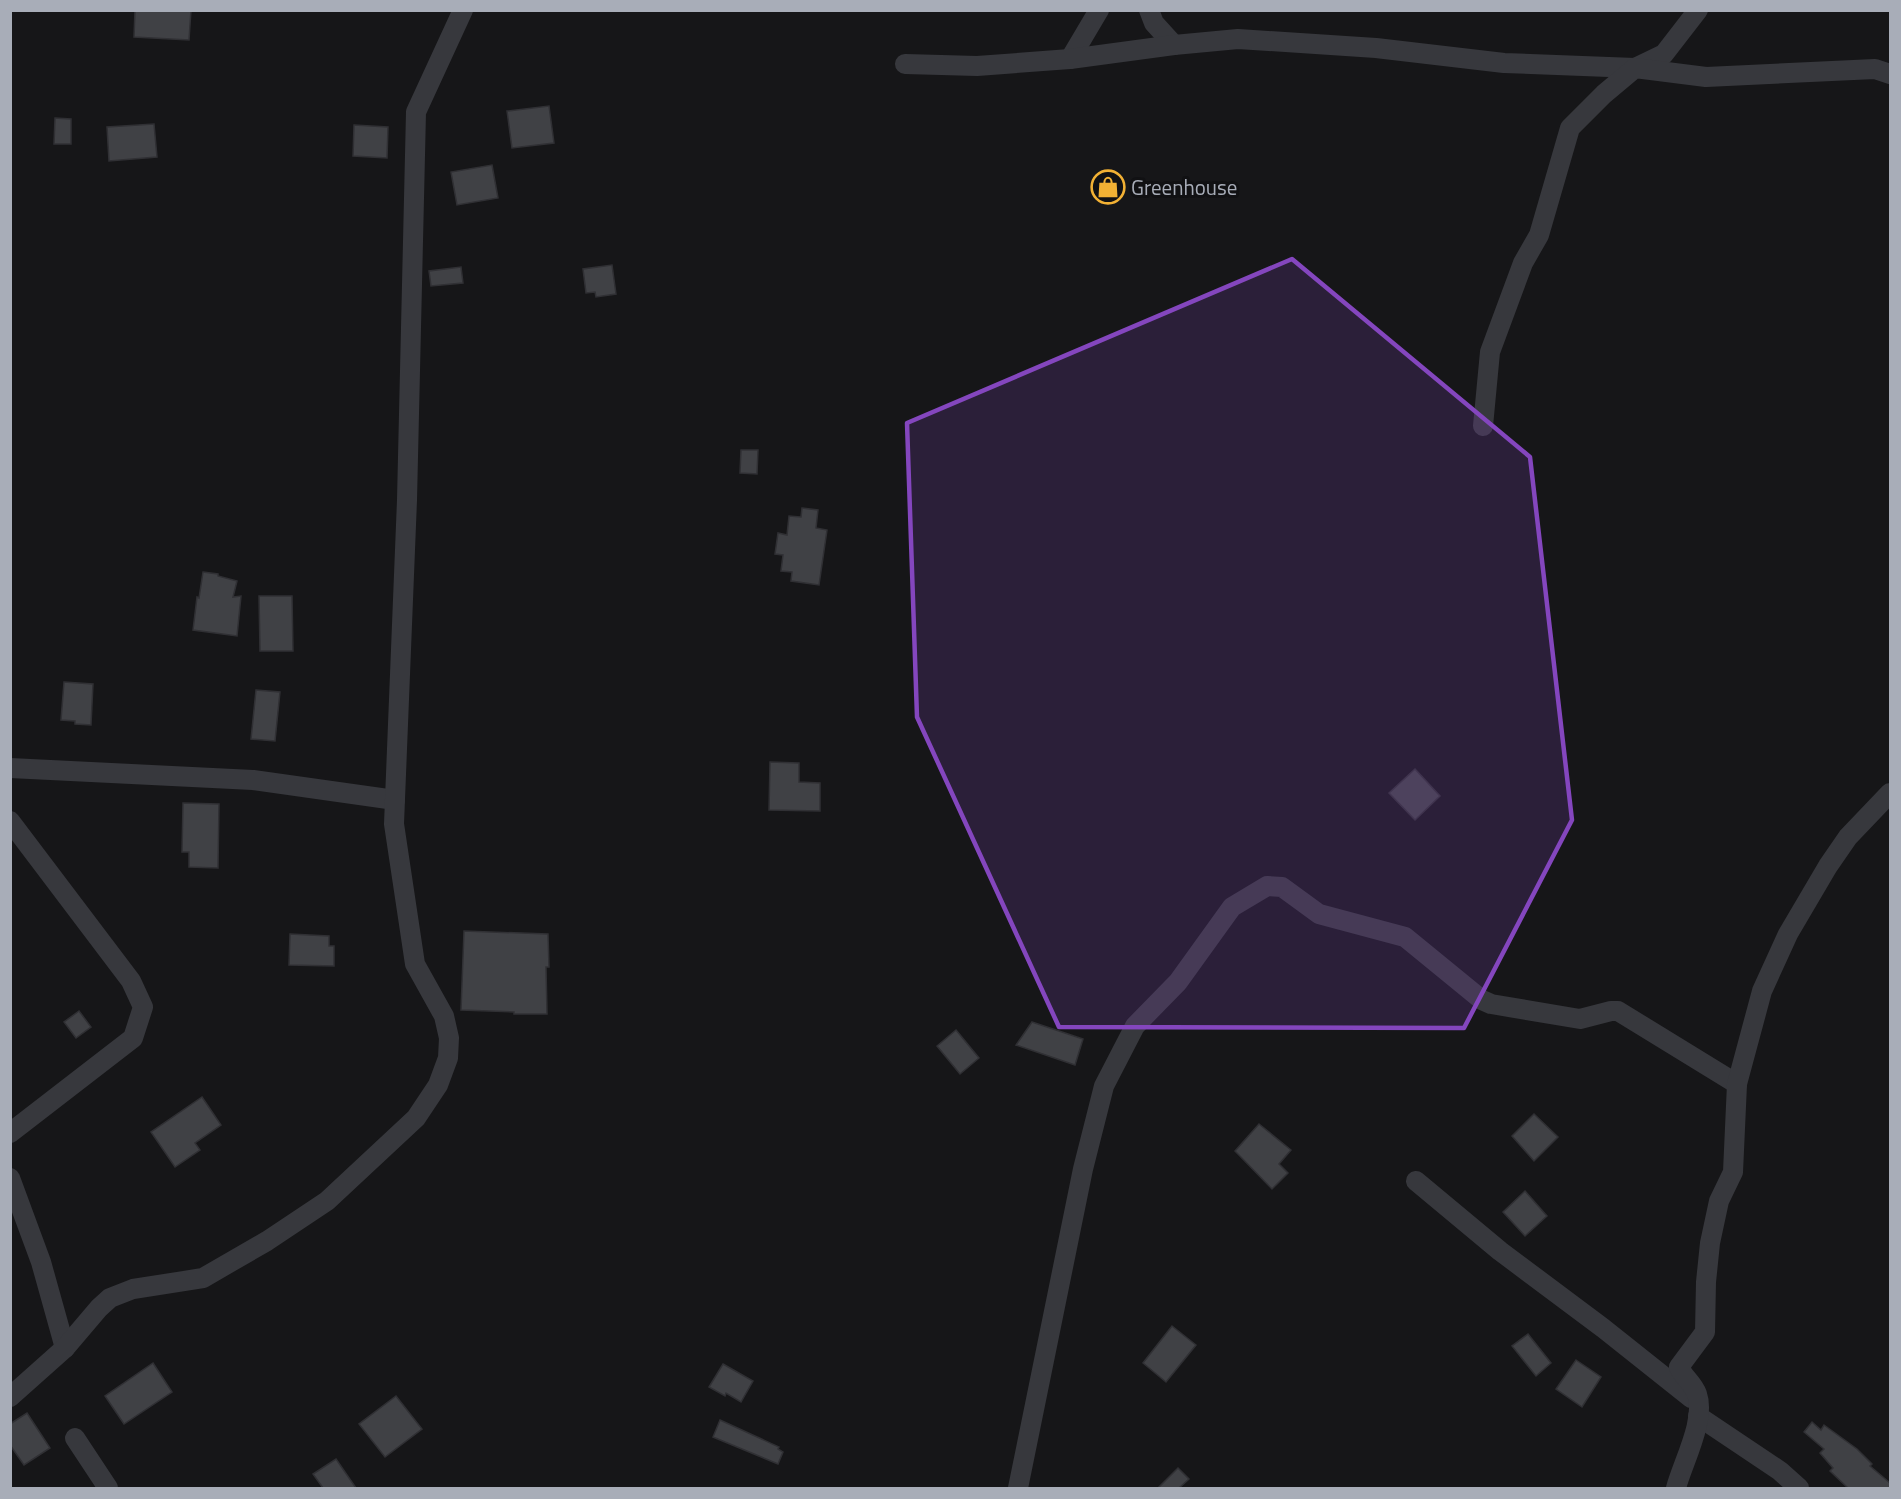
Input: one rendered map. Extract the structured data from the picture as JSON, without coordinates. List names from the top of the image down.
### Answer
{
  "places": {
    "shop": ["Greenhouse"]
  }
}
